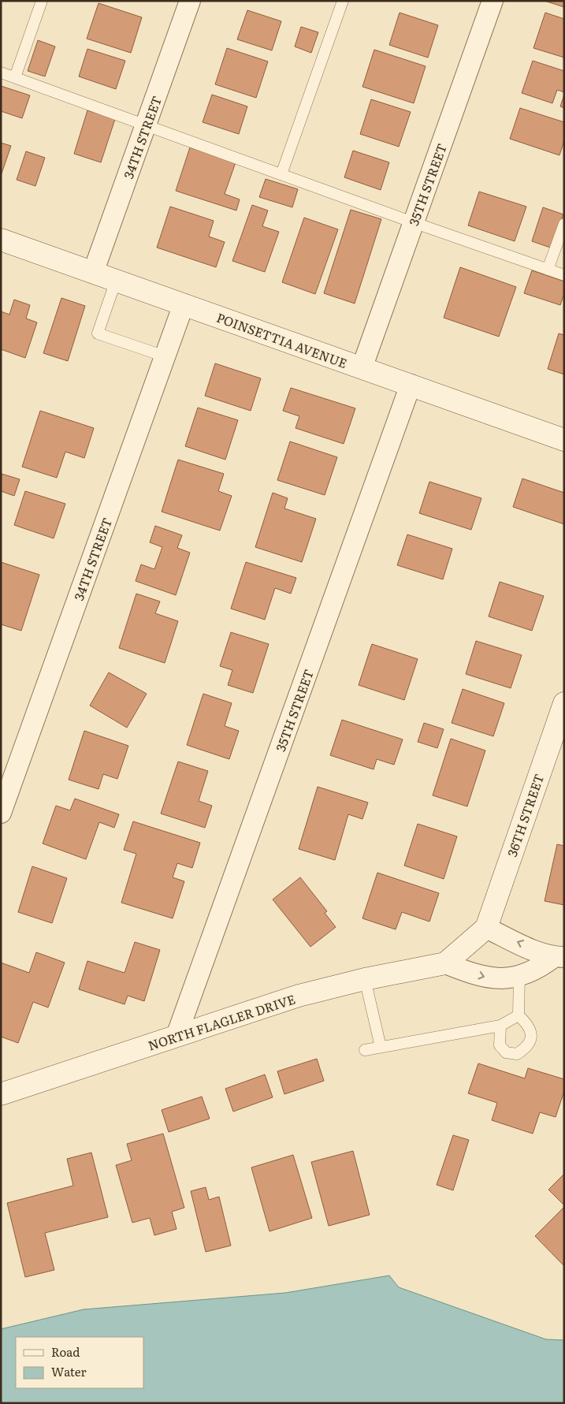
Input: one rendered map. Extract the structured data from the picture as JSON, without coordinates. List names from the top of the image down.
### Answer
{
  "streets": {
    "street": [
      "34TH STREET",
      "35TH STREET",
      "POINSETTIA AVENUE",
      "36TH STREET",
      "NORTH FLAGLER DRIVE"
    ]
  },
  "crossings": [
    ["34TH STREET", "POINSETTIA AVENUE"],
    ["35TH STREET", "POINSETTIA AVENUE"],
    ["35TH STREET", "NORTH FLAGLER DRIVE"],
    ["36TH STREET", "NORTH FLAGLER DRIVE"]
  ],
  "legend": ["Road", "Water"]
}
